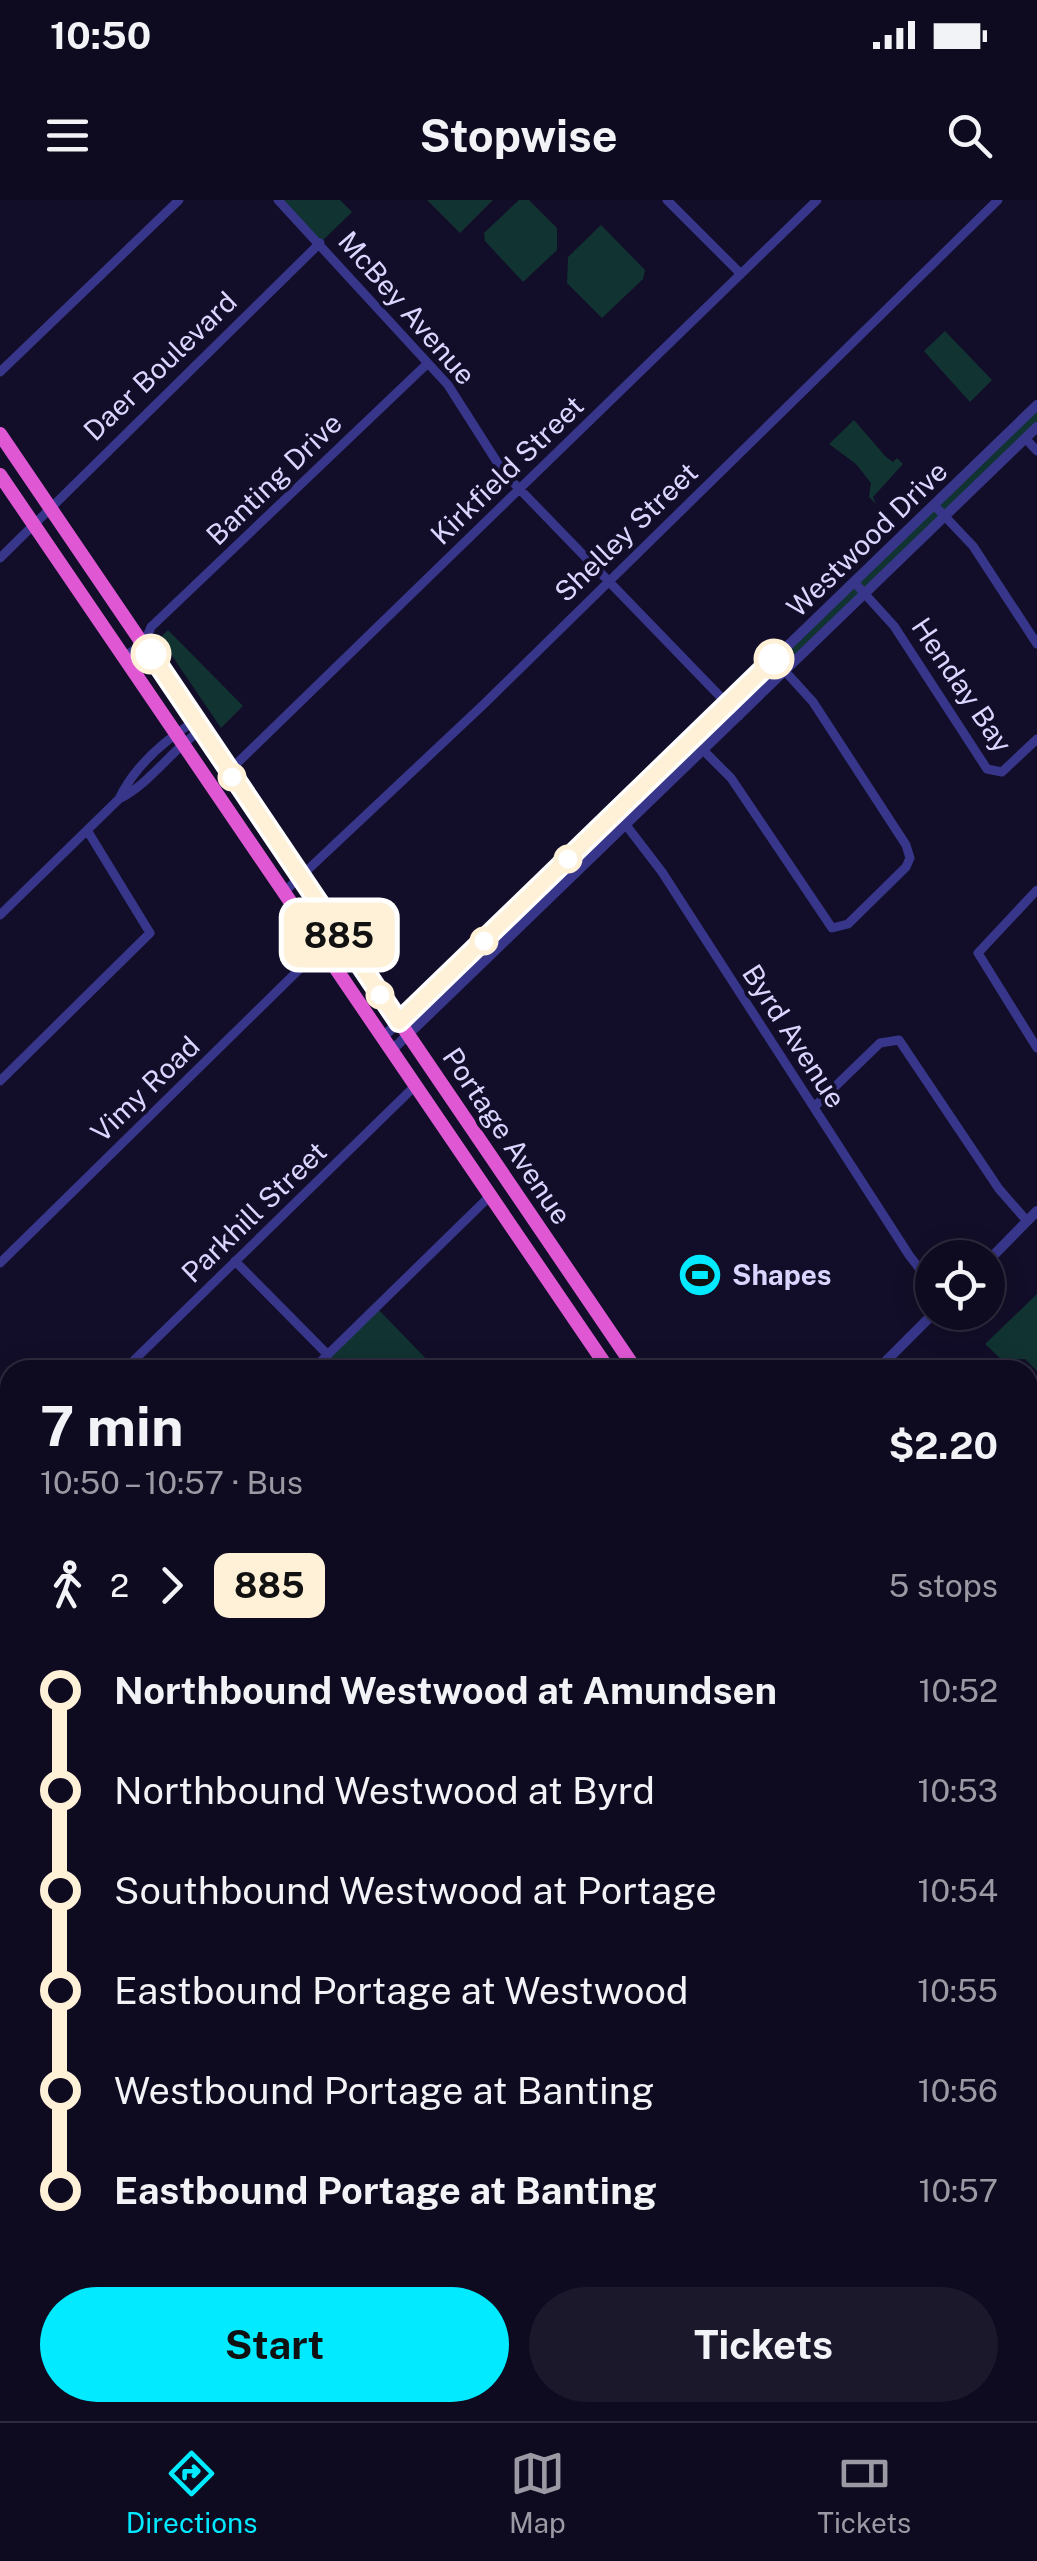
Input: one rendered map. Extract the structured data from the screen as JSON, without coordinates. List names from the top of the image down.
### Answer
{
  "streets": {
    "highway": ["Portage Avenue"],
    "street": [
      "McBey Avenue",
      "Daer Boulevard",
      "Kirkfield Street",
      "Banting Drive",
      "Shelley Street",
      "Westwood Drive",
      "Henday Bay",
      "Byrd Avenue",
      "Vimy Road",
      "Parkhill Street"
    ]
  },
  "crossings": [
    ["McBey Avenue", "Daer Boulevard"],
    ["McBey Avenue", "Kirkfield Street"],
    ["McBey Avenue", "Banting Drive"],
    ["McBey Avenue", "Shelley Street"],
    ["McBey Avenue", "Westwood Drive"],
    ["Daer Boulevard", "Portage Avenue"],
    ["Kirkfield Street", "Portage Avenue"],
    ["Banting Drive", "Portage Avenue"],
    ["Shelley Street", "Portage Avenue"],
    ["Westwood Drive", "Henday Bay"],
    ["Westwood Drive", "Byrd Avenue"],
    ["Westwood Drive", "Portage Avenue"],
    ["Vimy Road", "Portage Avenue"],
    ["Portage Avenue", "Parkhill Street"]
  ],
  "places": {
    "sports": ["Shapes"]
  },
  "lines": ["bus line 885"],
  "page": {
    "status": "10:50",
    "header": "Stopwise",
    "on_map": "885",
    "heading": ["7 min", "10:50 – 10:57 · Bus", "$2.20"],
    "legs": ["2", "885", "5 stops"],
    "list": [
      {
        "name": "Northbound Westwood at Amundsen",
        "value": "10:52"
      },
      {
        "name": "Northbound Westwood at Byrd",
        "value": "10:53"
      },
      {
        "name": "Southbound Westwood at Portage",
        "value": "10:54"
      },
      {
        "name": "Eastbound Portage at Westwood",
        "value": "10:55"
      },
      {
        "name": "Westbound Portage at Banting",
        "value": "10:56"
      },
      {
        "name": "Eastbound Portage at Banting",
        "value": "10:57"
      }
    ],
    "buttons": ["Start", "Tickets"],
    "tabs": ["Directions", "Map", "Tickets"]
  }
}
